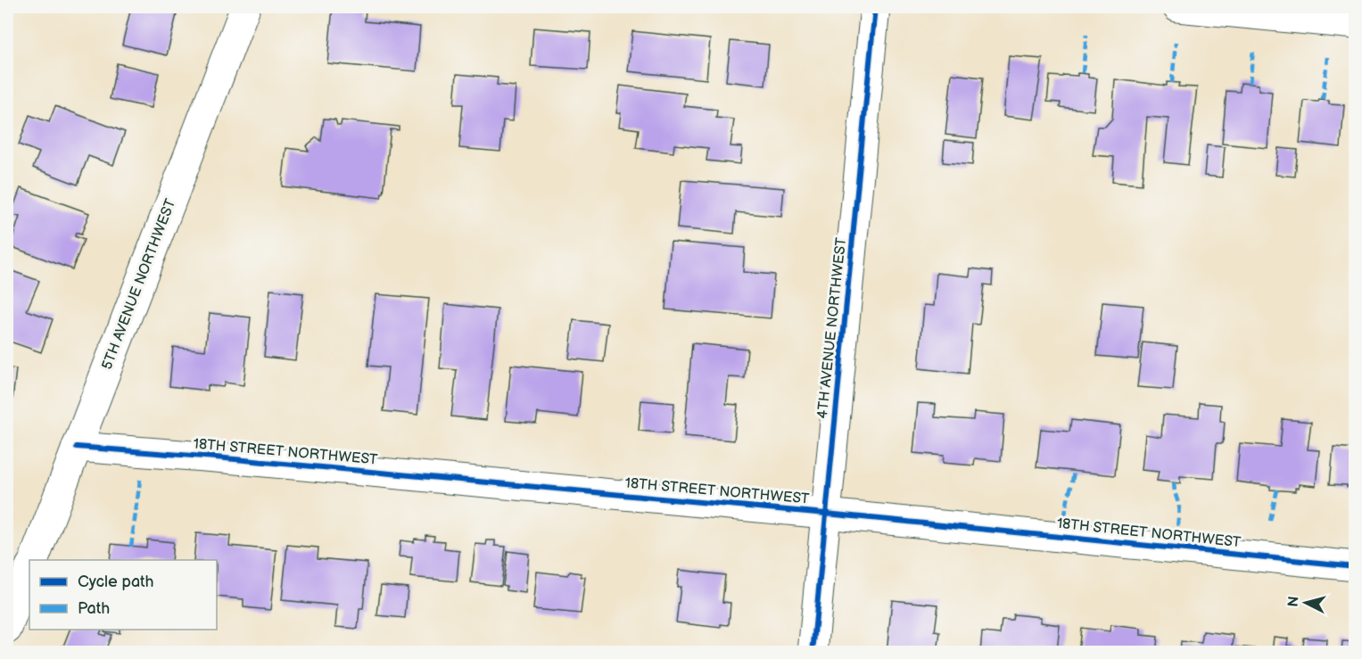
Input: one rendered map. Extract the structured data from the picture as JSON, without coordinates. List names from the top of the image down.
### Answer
{
  "streets": {
    "street": ["5TH AVENUE NORTHWEST", "4TH AVENUE NORTHWEST", "18TH STREET NORTHWEST"]
  },
  "crossings": [
    ["5TH AVENUE NORTHWEST", "18TH STREET NORTHWEST"],
    ["4TH AVENUE NORTHWEST", "18TH STREET NORTHWEST"]
  ],
  "legend": ["Cycle path", "Path"],
  "north": "left"
}
